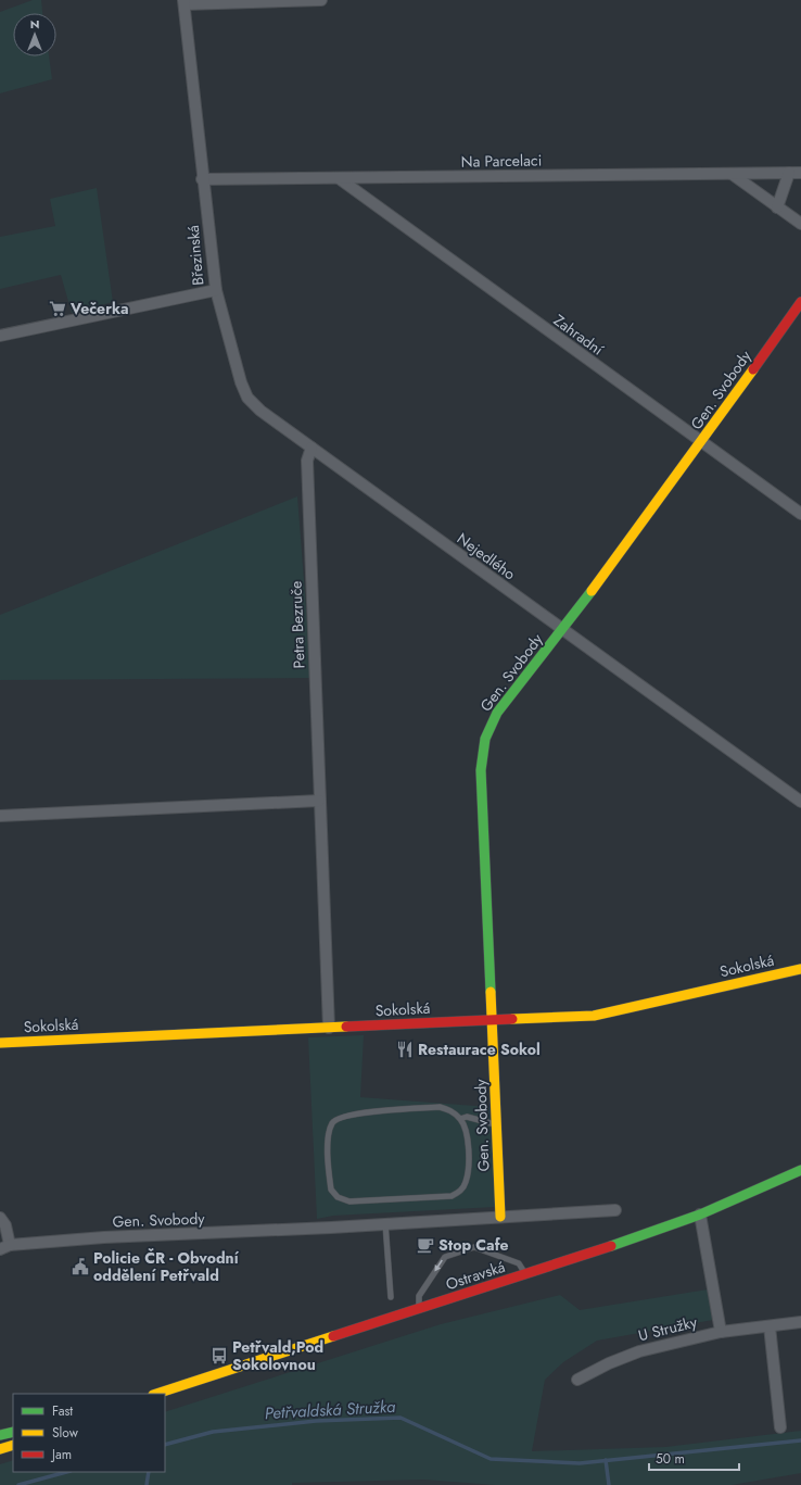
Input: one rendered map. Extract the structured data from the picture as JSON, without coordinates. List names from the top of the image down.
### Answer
{
  "streets": {
    "street": [
      "Na Parcelaci",
      "Březinská",
      "Zahradní",
      "Gen. Svobody",
      "Nejedlého",
      "Petra Bezruče",
      "Sokolská",
      "Ostravská",
      "U Stružky"
    ]
  },
  "crossings": [
    ["Na Parcelaci", "Březinská"],
    ["Na Parcelaci", "Zahradní"],
    ["Březinská", "Nejedlého"],
    ["Zahradní", "Gen. Svobody"],
    ["Gen. Svobody", "Nejedlého"],
    ["Gen. Svobody", "Sokolská"],
    ["Nejedlého", "Petra Bezruče"],
    ["Petra Bezruče", "Sokolská"]
  ],
  "water": ["Petřvaldská Stružka"],
  "places": {
    "supermarket": ["Večerka"],
    "restaurant": ["Restaurace Sokol"],
    "cafe": ["Stop Cafe"],
    "public building": ["Policie ČR - Obvodní oddělení Petřvald"],
    "bus stop": ["Petřvald,Pod Sokolovnou"]
  },
  "legend": ["Fast", "Slow", "Jam"],
  "scale_bar": "50 m",
  "north": "top"
}
